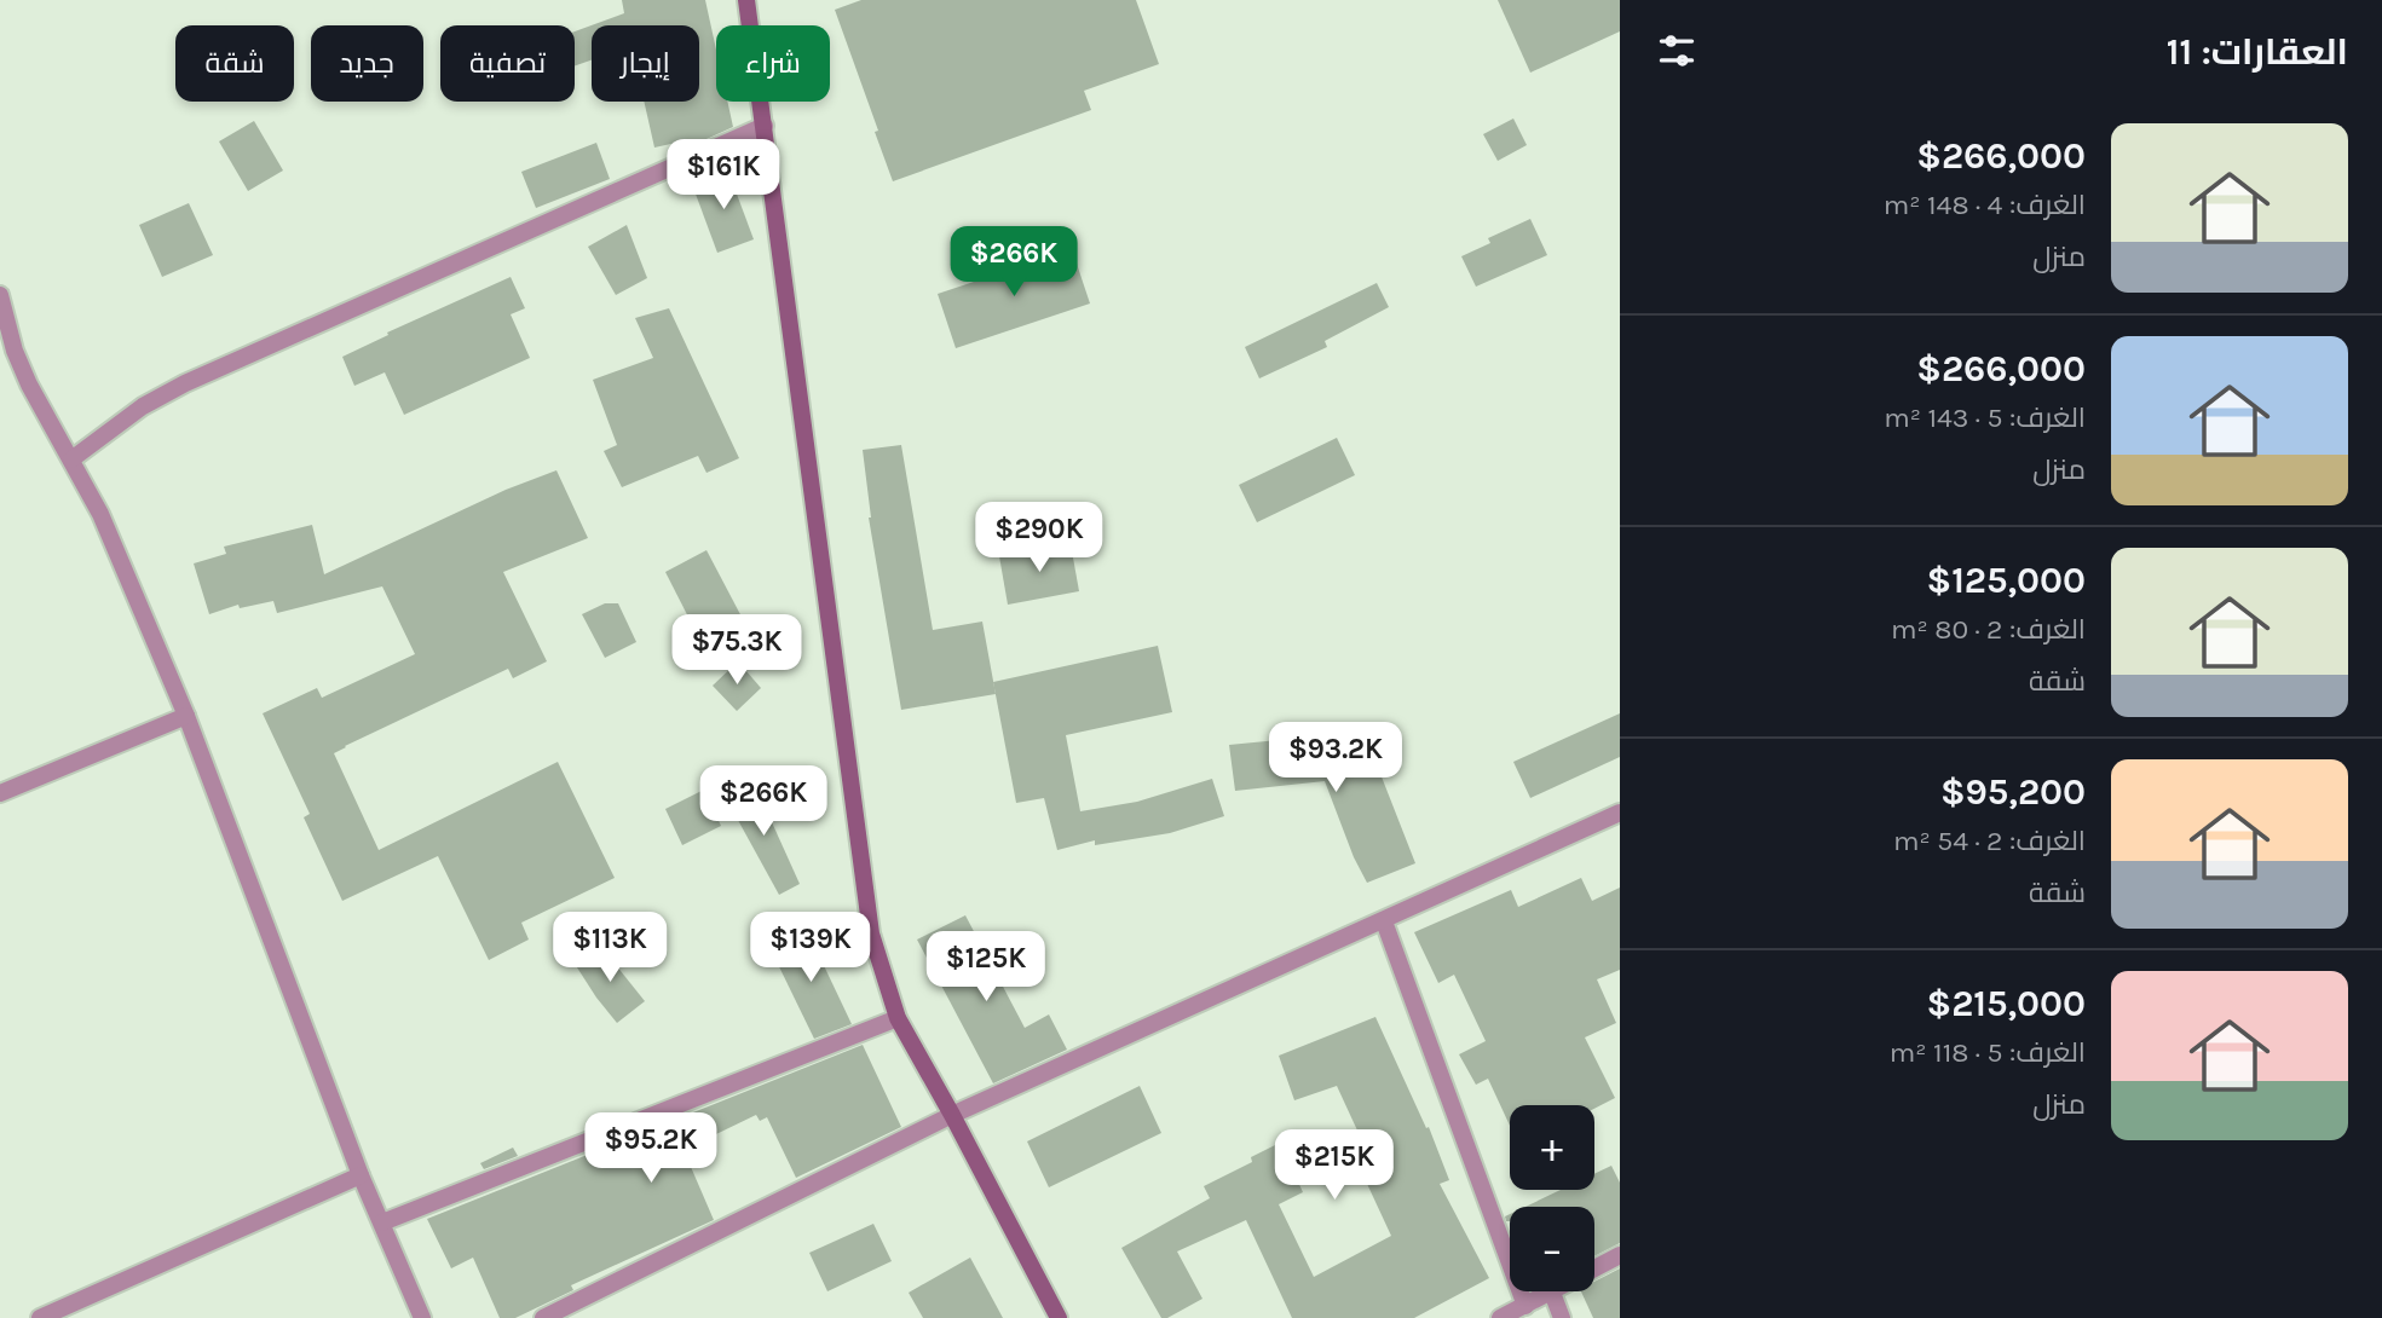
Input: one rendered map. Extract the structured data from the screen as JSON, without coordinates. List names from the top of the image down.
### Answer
{
  "page": {
    "heading": "العقارات: 11",
    "chip": [
      "شراء",
      "إيجار",
      "تصفية",
      "جديد",
      "شقة"
    ],
    "list": [
      {
        "name": "$266,000",
        "note": "الغرف: 4 · 148 m² · منزل"
      },
      {
        "name": "$266,000",
        "note": "الغرف: 5 · 143 m² · منزل"
      },
      {
        "name": "$125,000",
        "note": "الغرف: 2 · 80 m² · شقة"
      },
      {
        "name": "$95,200",
        "note": "الغرف: 2 · 54 m² · شقة"
      },
      {
        "name": "$215,000",
        "note": "الغرف: 5 · 118 m² · منزل"
      }
    ],
    "price": [
      "$161K",
      "$266K",
      "$290K",
      "$75.3K",
      "$93.2K",
      "$266K",
      "$113K",
      "$139K",
      "$125K",
      "$95.2K",
      "$215K"
    ],
    "map_buttons": ["+", "−"]
  }
}
